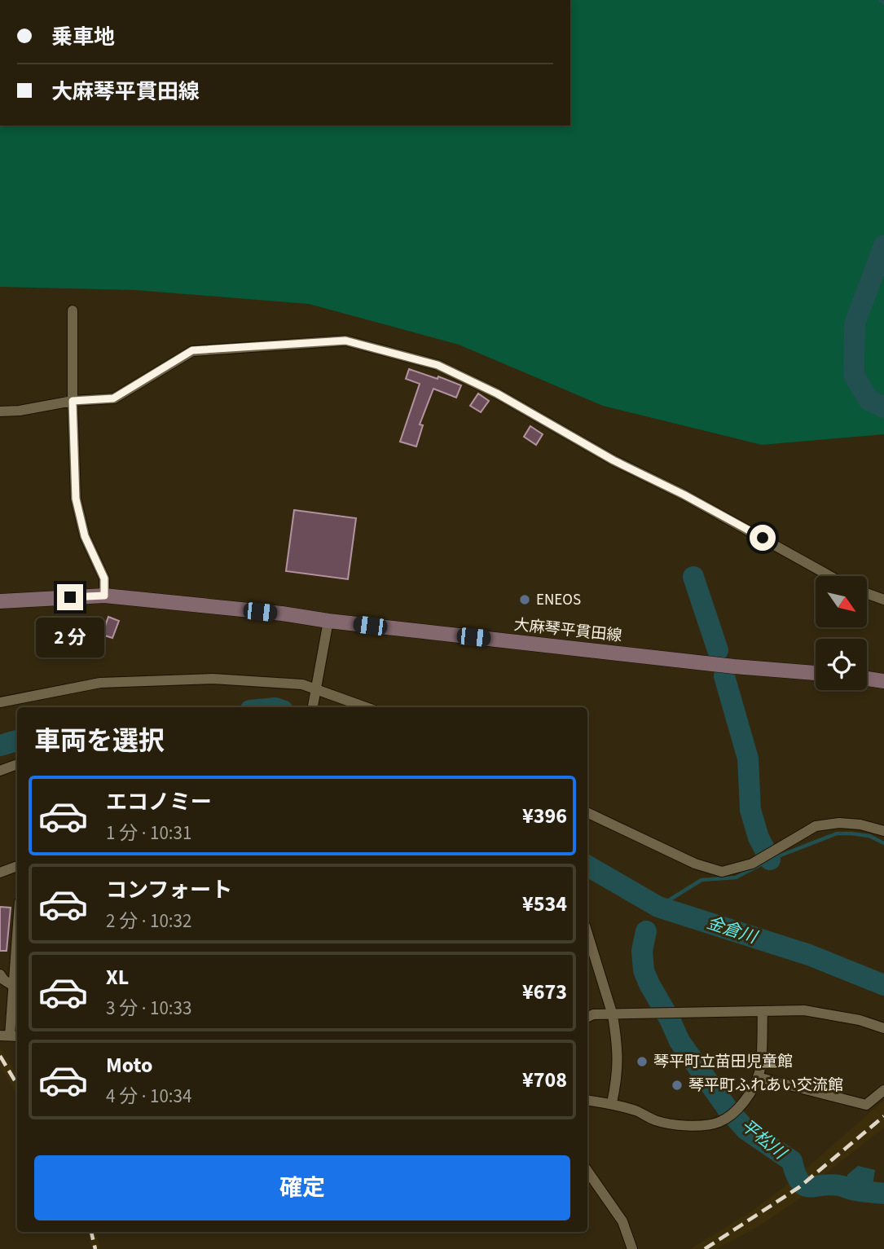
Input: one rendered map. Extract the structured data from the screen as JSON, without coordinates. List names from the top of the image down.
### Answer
{
  "streets": {
    "main road": ["大麻琴平貫田線"]
  },
  "water": ["金倉川", "平松川"],
  "places": ["ENEOS", "琴平町立苗田児童館", "琴平町ふれあい交流館"],
  "north": "bottom right",
  "page": {
    "banner": ["乗車地", "大麻琴平貫田線"],
    "bubble": "2 分",
    "heading": "車両を選択",
    "list": [
      {
        "name": "エコノミー",
        "note": "1 分 · 10:31",
        "value": "¥396"
      },
      {
        "name": "コンフォート",
        "note": "2 分 · 10:32",
        "value": "¥534"
      },
      {
        "name": "XL",
        "note": "3 分 · 10:33",
        "value": "¥673"
      },
      {
        "name": "Moto",
        "note": "4 分 · 10:34",
        "value": "¥708"
      }
    ],
    "buttons": "確定"
  }
}
